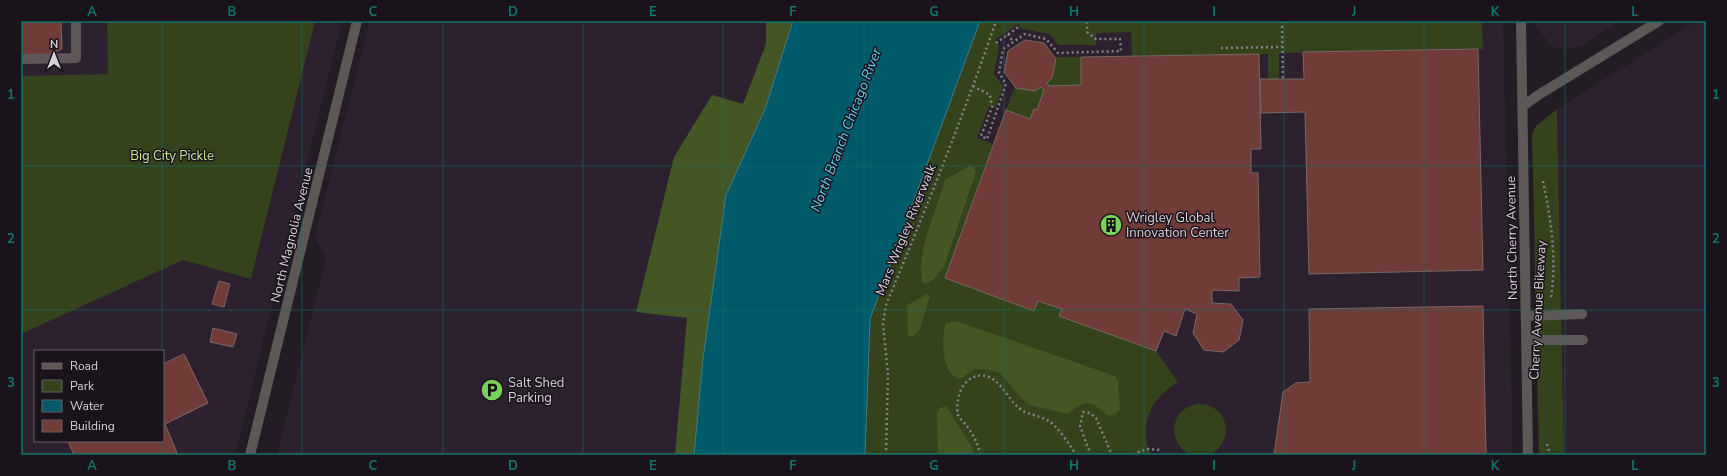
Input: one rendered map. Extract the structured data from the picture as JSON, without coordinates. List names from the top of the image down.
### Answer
{
  "streets": {
    "street": ["North Magnolia Avenue", "North Cherry Avenue"],
    "path": ["Mars Wrigley Riverwalk", "Cherry Avenue Bikeway"]
  },
  "water": ["North Branch Chicago River"],
  "parks": ["Big City Pickle"],
  "places": {
    "building": ["Wrigley Global Innovation Center"],
    "parking": ["Salt Shed Parking"]
  },
  "legend": [
    "Road",
    "Park",
    "Water",
    "Building"
  ],
  "north": "top",
  "grid": {
    "columns": [
      "A",
      "B",
      "C",
      "D",
      "E",
      "F",
      "G",
      "H",
      "I",
      "J",
      "K",
      "L"
    ],
    "rows": ["1", "2", "3"]
  }
}
